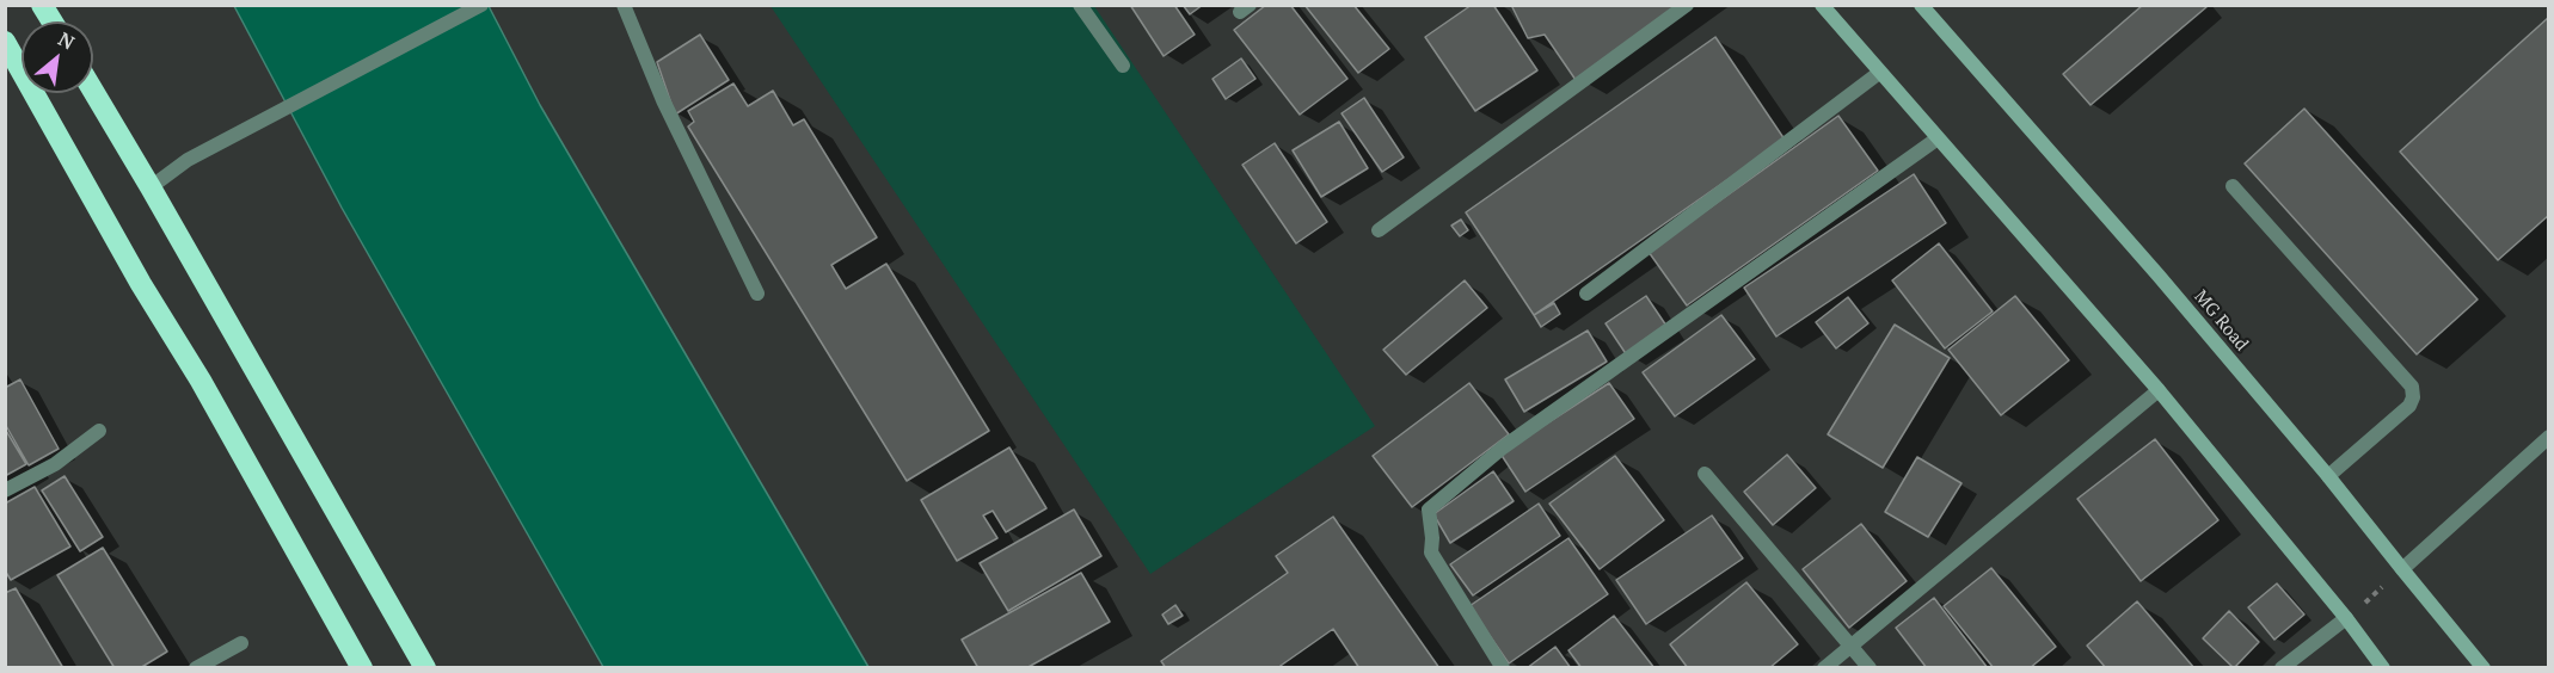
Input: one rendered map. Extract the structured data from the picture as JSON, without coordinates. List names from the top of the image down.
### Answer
{
  "streets": {
    "main road": ["MG Road"]
  },
  "north": "top right"
}
